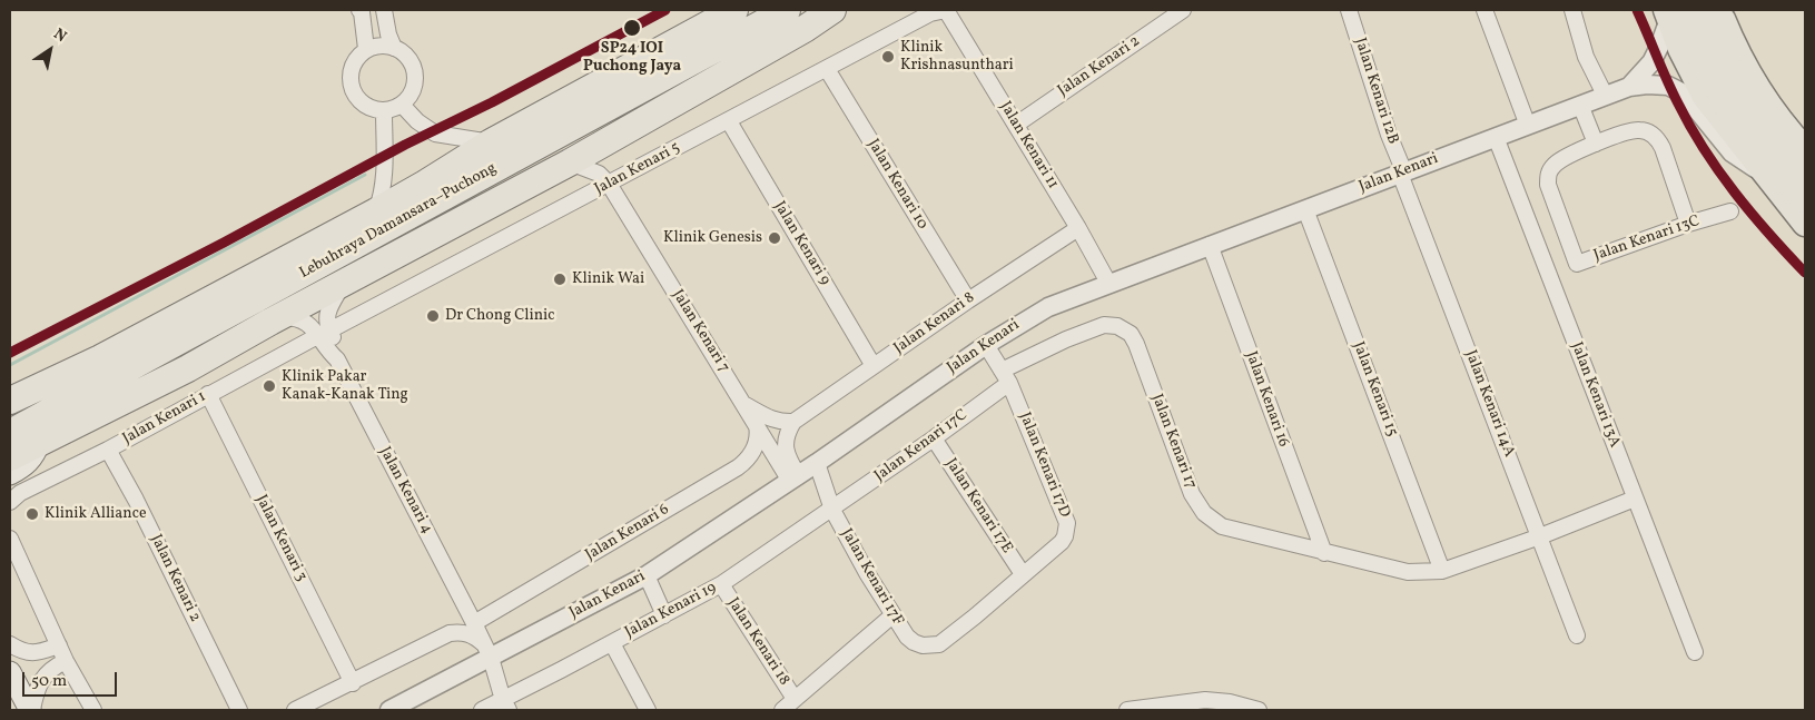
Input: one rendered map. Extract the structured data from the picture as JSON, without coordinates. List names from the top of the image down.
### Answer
{
  "streets": {
    "highway": ["Lebuhraya Damansara–Puchong"],
    "street": [
      "Jalan Kenari 2",
      "Jalan Kenari 12B",
      "Jalan Kenari 11",
      "Jalan Kenari 5",
      "Jalan Kenari",
      "Jalan Kenari 10",
      "Jalan Kenari 13C",
      "Jalan Kenari 9",
      "Jalan Kenari 8",
      "Jalan Kenari 7",
      "Jalan Kenari 15",
      "Jalan Kenari 13A",
      "Jalan Kenari 16",
      "Jalan Kenari 14A",
      "Jalan Kenari 1",
      "Jalan Kenari 17",
      "Jalan Kenari 17C",
      "Jalan Kenari 17D",
      "Jalan Kenari 4",
      "Jalan Kenari 17E",
      "Jalan Kenari 6",
      "Jalan Kenari 3",
      "Jalan Kenari 17F",
      "Jalan Kenari 19",
      "Jalan Kenari 18"
    ]
  },
  "crossings": [
    ["Jalan Kenari 2", "Jalan Kenari 11"],
    ["Jalan Kenari 2", "Jalan Kenari 1"],
    ["Jalan Kenari 12B", "Jalan Kenari"],
    ["Jalan Kenari 12B", "Jalan Kenari 14A"],
    ["Jalan Kenari 11", "Jalan Kenari 5"],
    ["Jalan Kenari 11", "Jalan Kenari"],
    ["Jalan Kenari 11", "Jalan Kenari 8"],
    ["Jalan Kenari 5", "Jalan Kenari 10"],
    ["Jalan Kenari 5", "Jalan Kenari 9"],
    ["Jalan Kenari 5", "Jalan Kenari 7"],
    ["Jalan Kenari 5", "Jalan Kenari 1"],
    ["Jalan Kenari 5", "Jalan Kenari 4"],
    ["Jalan Kenari", "Jalan Kenari 7"],
    ["Jalan Kenari", "Jalan Kenari 15"],
    ["Jalan Kenari", "Jalan Kenari 13A"],
    ["Jalan Kenari", "Jalan Kenari 16"],
    ["Jalan Kenari", "Jalan Kenari 14A"],
    ["Jalan Kenari", "Jalan Kenari 17D"],
    ["Jalan Kenari", "Jalan Kenari 4"],
    ["Jalan Kenari", "Jalan Kenari 17F"],
    ["Jalan Kenari 10", "Jalan Kenari 8"],
    ["Jalan Kenari 9", "Jalan Kenari 8"],
    ["Jalan Kenari 7", "Jalan Kenari 6"],
    ["Jalan Kenari 15", "Jalan Kenari 17"],
    ["Jalan Kenari 13A", "Jalan Kenari 17"],
    ["Jalan Kenari 16", "Jalan Kenari 17"],
    ["Jalan Kenari 14A", "Jalan Kenari 17"],
    ["Jalan Kenari 1", "Jalan Kenari 4"],
    ["Jalan Kenari 1", "Jalan Kenari 3"],
    ["Jalan Kenari 17", "Jalan Kenari 17C"],
    ["Jalan Kenari 17", "Jalan Kenari 17D"],
    ["Jalan Kenari 17C", "Jalan Kenari 17D"],
    ["Jalan Kenari 17C", "Jalan Kenari 17E"],
    ["Jalan Kenari 17C", "Jalan Kenari 17F"],
    ["Jalan Kenari 17C", "Jalan Kenari 19"],
    ["Jalan Kenari 17D", "Jalan Kenari 17E"],
    ["Jalan Kenari 17D", "Jalan Kenari 17F"],
    ["Jalan Kenari 4", "Jalan Kenari 6"],
    ["Jalan Kenari 4", "Jalan Kenari 19"],
    ["Jalan Kenari 17E", "Jalan Kenari 17F"],
    ["Jalan Kenari 17F", "Jalan Kenari 19"],
    ["Jalan Kenari 19", "Jalan Kenari 18"]
  ],
  "places": [
    "SP24 IOI Puchong Jaya",
    "Klinik Krishnasunthari",
    "Klinik Genesis",
    "Klinik Wai",
    "Dr Chong Clinic",
    "Klinik Pakar Kanak-Kanak Ting",
    "Klinik Alliance"
  ],
  "scale_bar": "50 m",
  "north": "top right"
}
